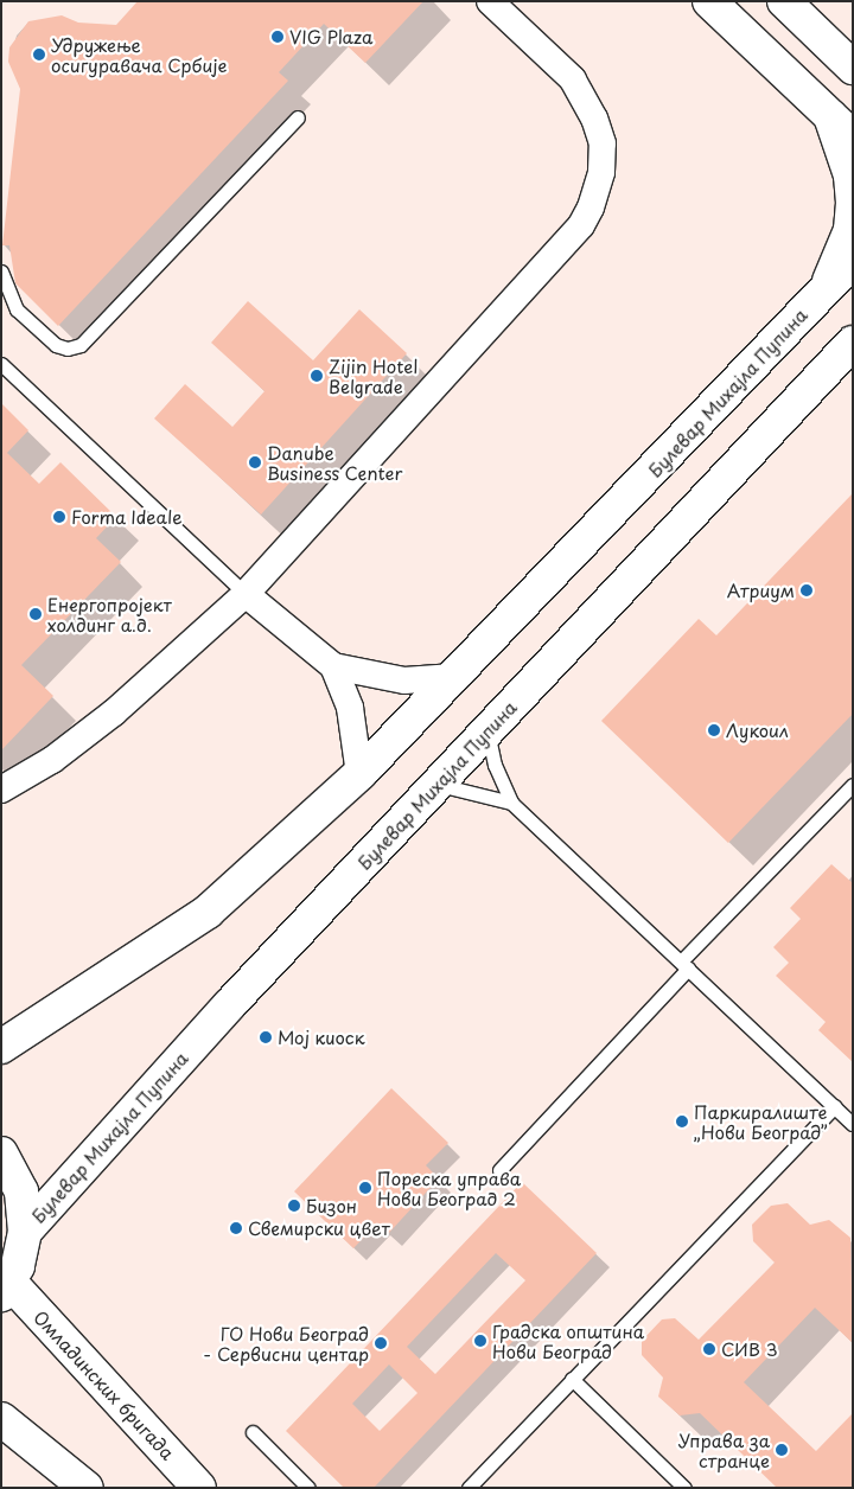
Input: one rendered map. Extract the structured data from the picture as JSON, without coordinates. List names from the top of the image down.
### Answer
{
  "streets": {
    "main road": ["Булевар Михајла Пупина", "Омладинских бригада"]
  },
  "places": [
    "VIG Plaza",
    "Удружење осигуравача Србије",
    "Zijin Hotel Belgrade",
    "Danube Business Center",
    "Forma Ideale",
    "Атриум",
    "Енергопројект холдинг а.д.",
    "Лукоил",
    "Мој киоск",
    "Паркиралиште „Нови Београд”",
    "Пореска управа Нови Београд 2",
    "Бизон",
    "Свемирски цвет",
    "Градска општина Нови Београд",
    "ГО Нови Београд - Сервисни центар",
    "СИВ 3",
    "Управа за странце"
  ]
}
